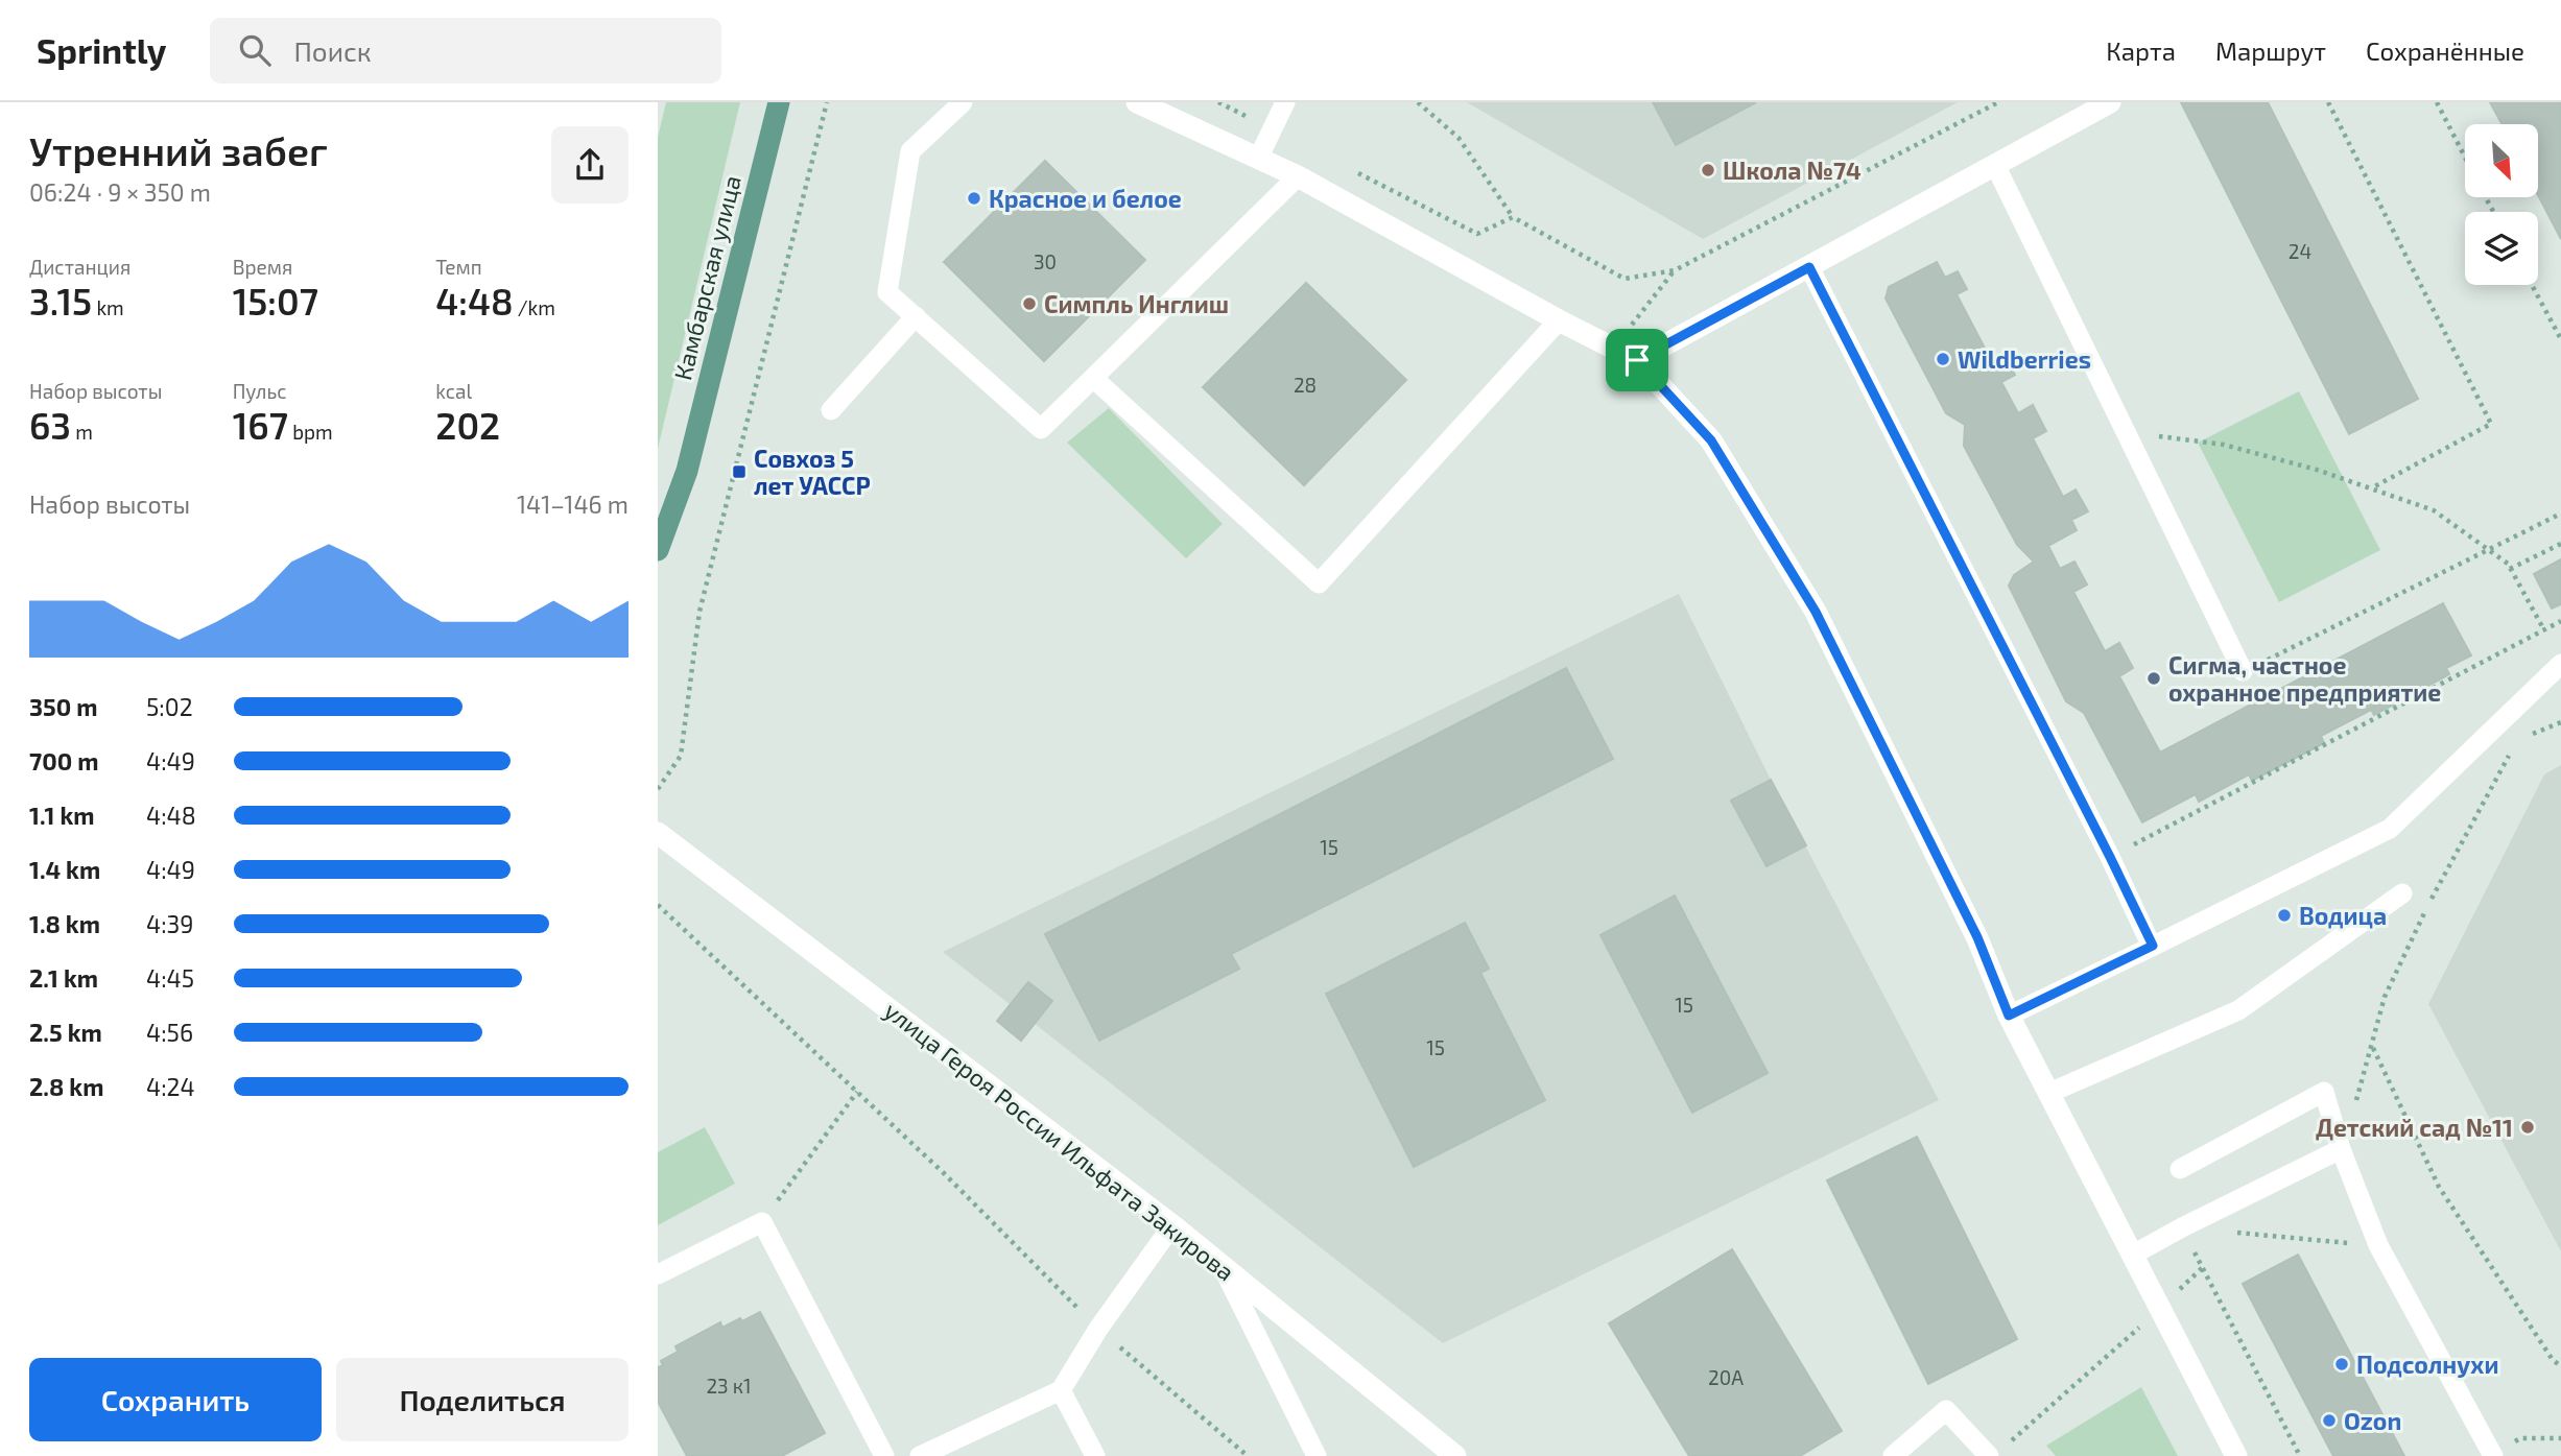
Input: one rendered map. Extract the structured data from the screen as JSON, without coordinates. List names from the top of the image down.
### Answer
{
  "streets": {
    "main road": ["Камбарская улица"],
    "street": ["улица Героя России Ильфата Закирова"]
  },
  "places": {
    "other": [
      "Школа №74",
      "Красное и белое",
      "Симпль Инглиш",
      "Wildberries",
      "Сигма, частное охранное предприятие",
      "Водица",
      "Детский сад №11",
      "Подсолнухи",
      "Ozon"
    ],
    "transit": ["Совхоз 5 лет УАССР"]
  },
  "house_numbers": [
    "24",
    "30",
    "28",
    "15",
    "15",
    "15",
    "20А",
    "23 к1"
  ],
  "north": "bottom right",
  "page": {
    "header": "Sprintly",
    "search": "Поиск",
    "nav": ["Карта", "Маршрут", "Сохранённые"],
    "heading": ["Утренний забег", "06:24 · 9 × 350 m"],
    "stats": [
      ["Дистанция", "3.15 km"],
      ["Время", "15:07"],
      ["Темп", "4:48 /km"],
      ["Набор высоты", "63 m"],
      ["Пульс", "167 bpm"],
      ["kcal", "202"]
    ],
    "chart": ["Набор высоты", "141–146 m"],
    "list": [
      {
        "name": "350 m",
        "note": "5:02"
      },
      {
        "name": "700 m",
        "note": "4:49"
      },
      {
        "name": "1.1 km",
        "note": "4:48"
      },
      {
        "name": "1.4 km",
        "note": "4:49"
      },
      {
        "name": "1.8 km",
        "note": "4:39"
      },
      {
        "name": "2.1 km",
        "note": "4:45"
      },
      {
        "name": "2.5 km",
        "note": "4:56"
      },
      {
        "name": "2.8 km",
        "note": "4:24"
      }
    ],
    "buttons": ["Сохранить", "Поделиться"]
  }
}
